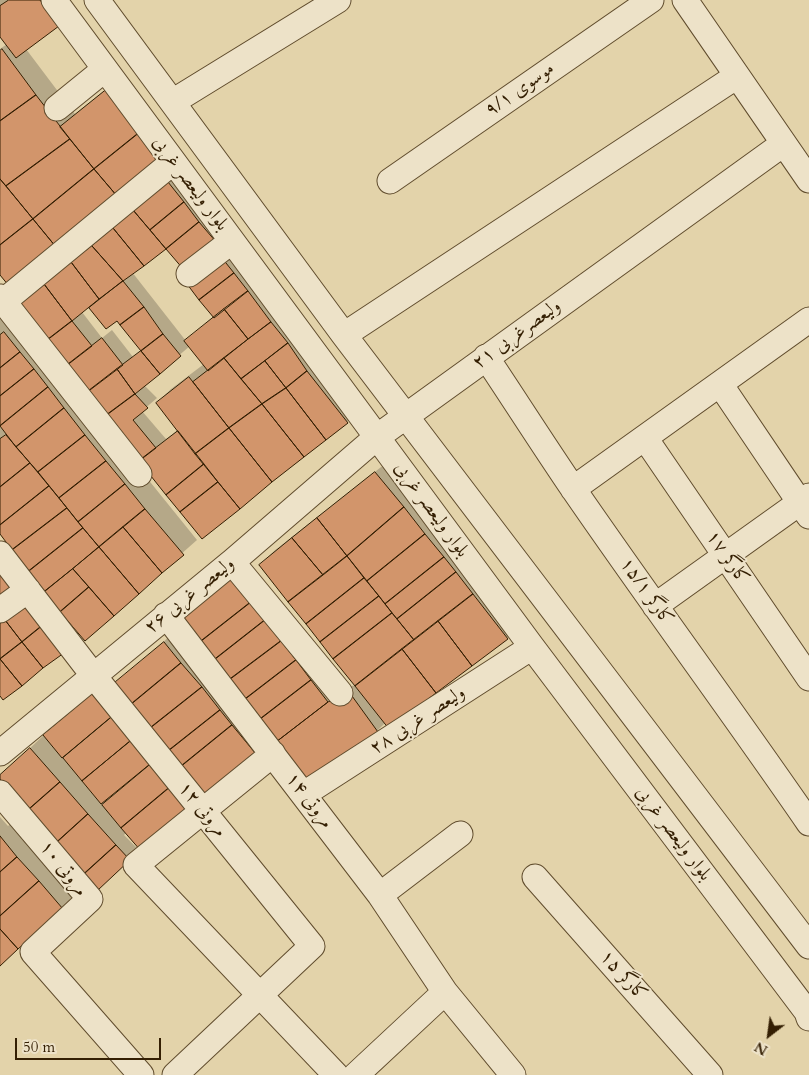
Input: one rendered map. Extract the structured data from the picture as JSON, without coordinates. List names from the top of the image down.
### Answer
{
  "streets": {
    "street": [
      "موسوی ۹/۱",
      "بلوار ولیعصر غربی",
      "ولیعصرغربی ۲۱",
      "کارگر ۱۷",
      "کارگر ۱۵/۱",
      "ولیعصر غربی ۲۶",
      "ولیعصر غربی ۲۸",
      "مروتی ۱۴",
      "مروتی ۱۲",
      "مروتی ۱۰",
      "کارگر ۱۵"
    ]
  },
  "crossings": [
    ["بلوار ولیعصر غربی", "ولیعصرغربی ۲۱"],
    ["بلوار ولیعصر غربی", "ولیعصر غربی ۲۶"],
    ["بلوار ولیعصر غربی", "ولیعصر غربی ۲۸"],
    ["ولیعصرغربی ۲۱", "کارگر ۱۵/۱"],
    ["ولیعصرغربی ۲۱", "ولیعصر غربی ۲۶"],
    ["ولیعصر غربی ۲۶", "مروتی ۱۴"],
    ["ولیعصر غربی ۲۶", "مروتی ۱۲"],
    ["ولیعصر غربی ۲۸", "مروتی ۱۴"]
  ],
  "scale_bar": "50 m",
  "north": "bottom left"
}
